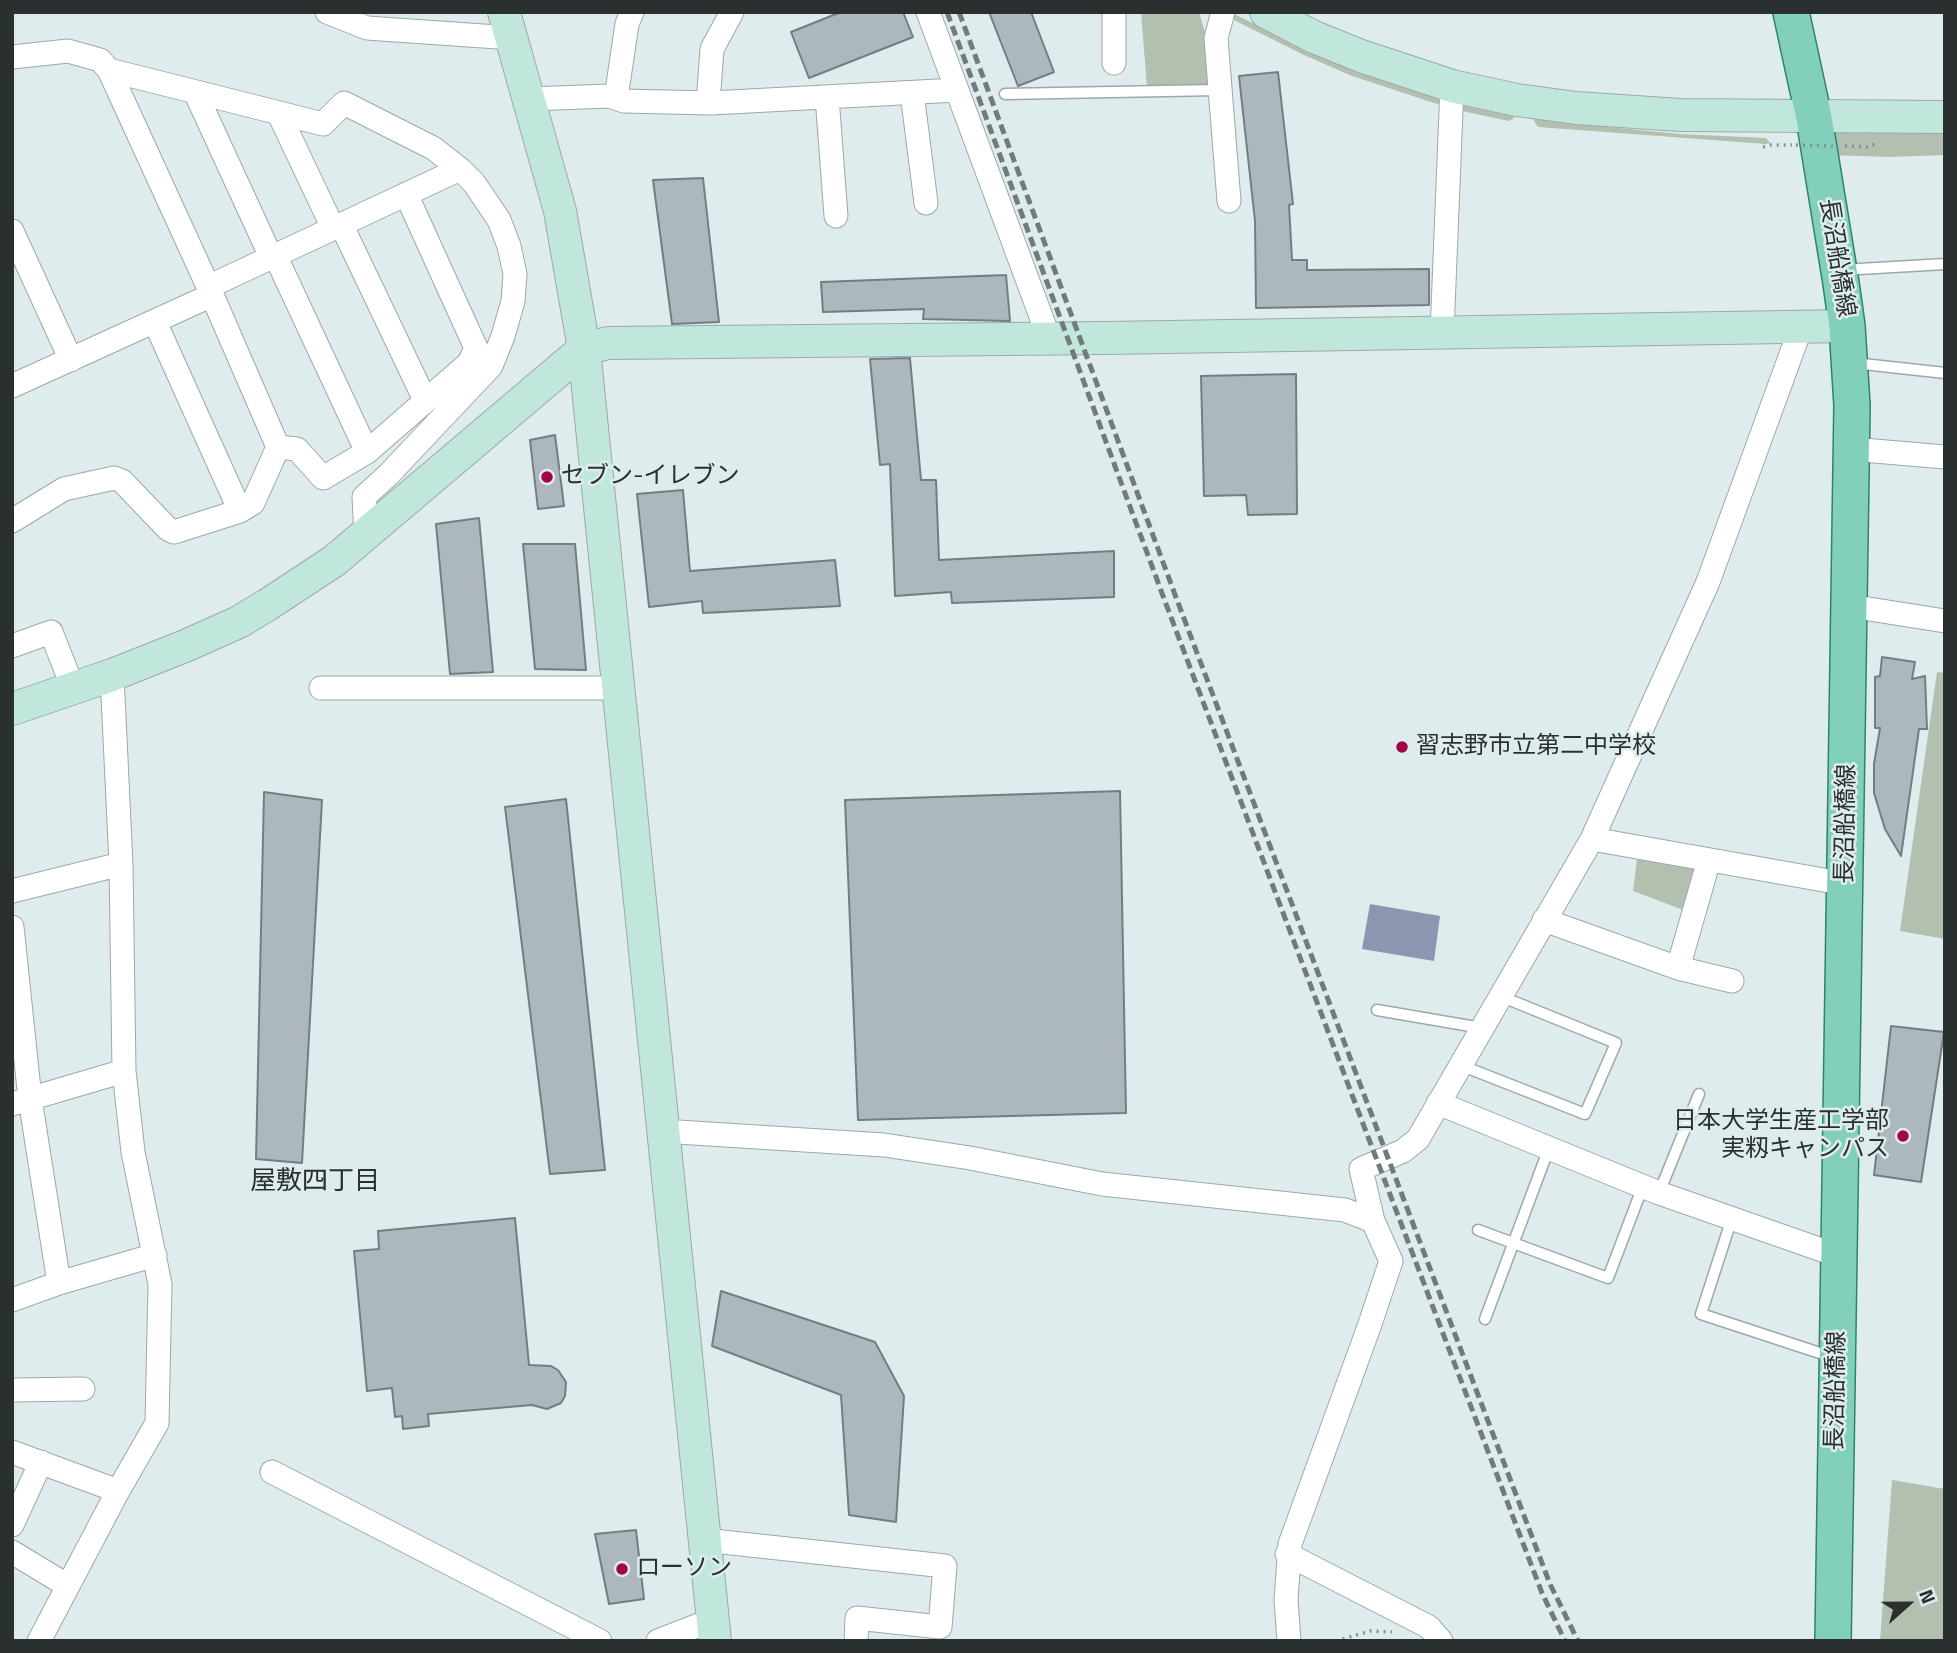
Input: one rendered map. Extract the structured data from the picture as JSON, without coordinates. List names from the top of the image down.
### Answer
{
  "streets": {
    "main road": ["長沼船橋線"]
  },
  "districts": ["屋敷四丁目"],
  "places": [
    "セブン-イレブン",
    "習志野市立第二中学校",
    "日本大学生産工学部 実籾キャンパス",
    "ローソン"
  ],
  "north": "right"
}
